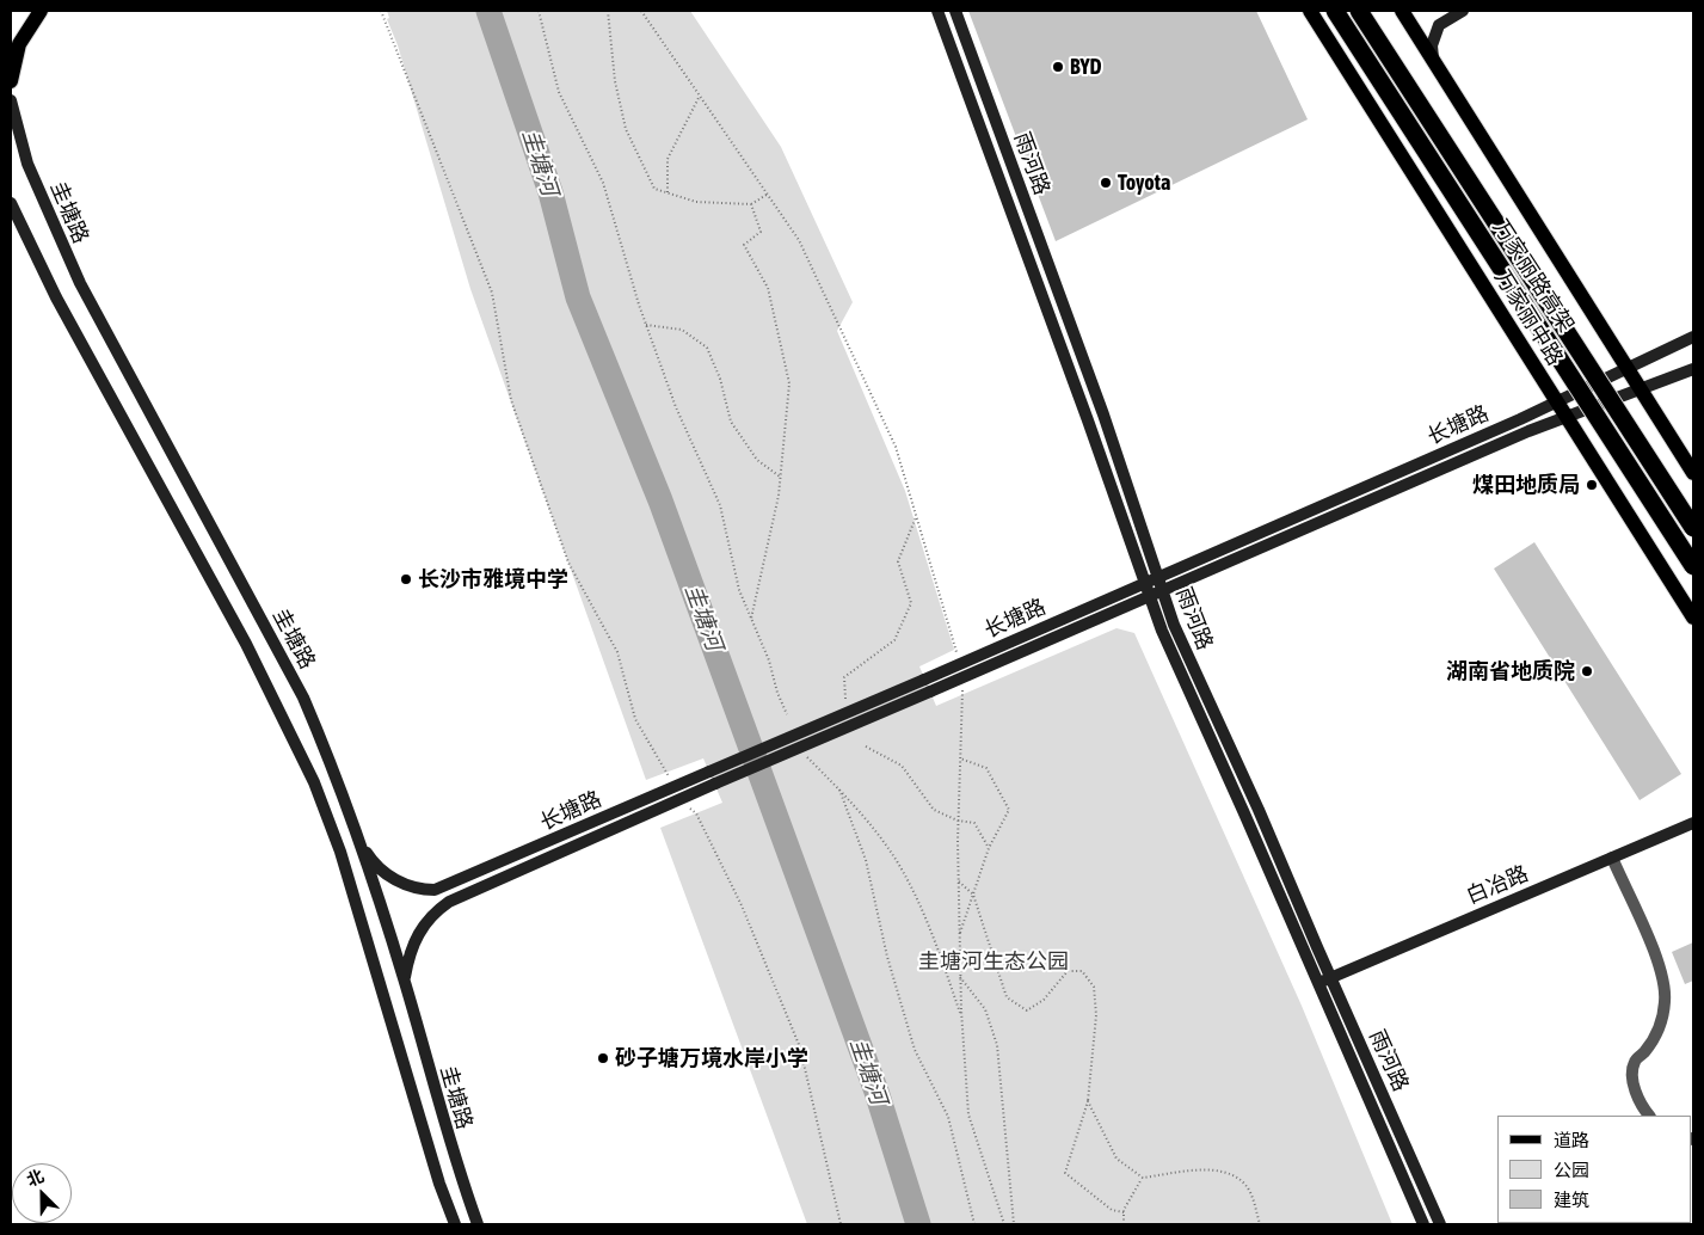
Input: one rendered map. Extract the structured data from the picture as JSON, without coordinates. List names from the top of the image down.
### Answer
{
  "streets": {
    "highway": ["万家丽路高架"],
    "main road": [
      "雨河路",
      "圭塘路",
      "万家丽中路",
      "长塘路",
      "白冶路"
    ]
  },
  "crossings": [
    ["雨河路", "长塘路"],
    ["雨河路", "白冶路"],
    ["圭塘路", "长塘路"],
    ["万家丽中路", "长塘路"]
  ],
  "water": ["圭塘河"],
  "parks": ["圭塘河生态公园"],
  "places": [
    "BYD",
    "Toyota",
    "煤田地质局",
    "长沙市雅境中学",
    "湖南省地质院",
    "砂子塘万境水岸小学"
  ],
  "legend": ["道路", "公园", "建筑"],
  "north": "top left"
}
